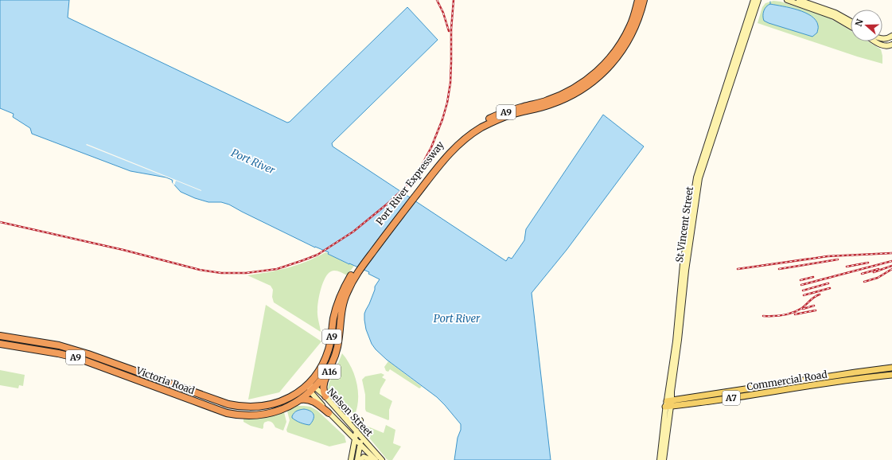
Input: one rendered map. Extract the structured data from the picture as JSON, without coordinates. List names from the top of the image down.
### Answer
{
  "streets": {
    "highway": [
      "A9",
      "Port River Expressway",
      "A16",
      "Victoria Road"
    ],
    "main road": [
      "St Vincent Street",
      "Commercial Road",
      "A7",
      "Nelson Street"
    ]
  },
  "crossings": [
    ["A9", "Victoria Road"],
    ["Port River Expressway", "A16"],
    ["Port River Expressway", "Victoria Road"],
    ["Port River Expressway", "Nelson Street"],
    ["St Vincent Street", "Commercial Road"],
    ["A16", "Victoria Road"],
    ["A16", "Nelson Street"],
    ["Victoria Road", "Nelson Street"]
  ],
  "water": ["Port River"],
  "north": "left"
}
